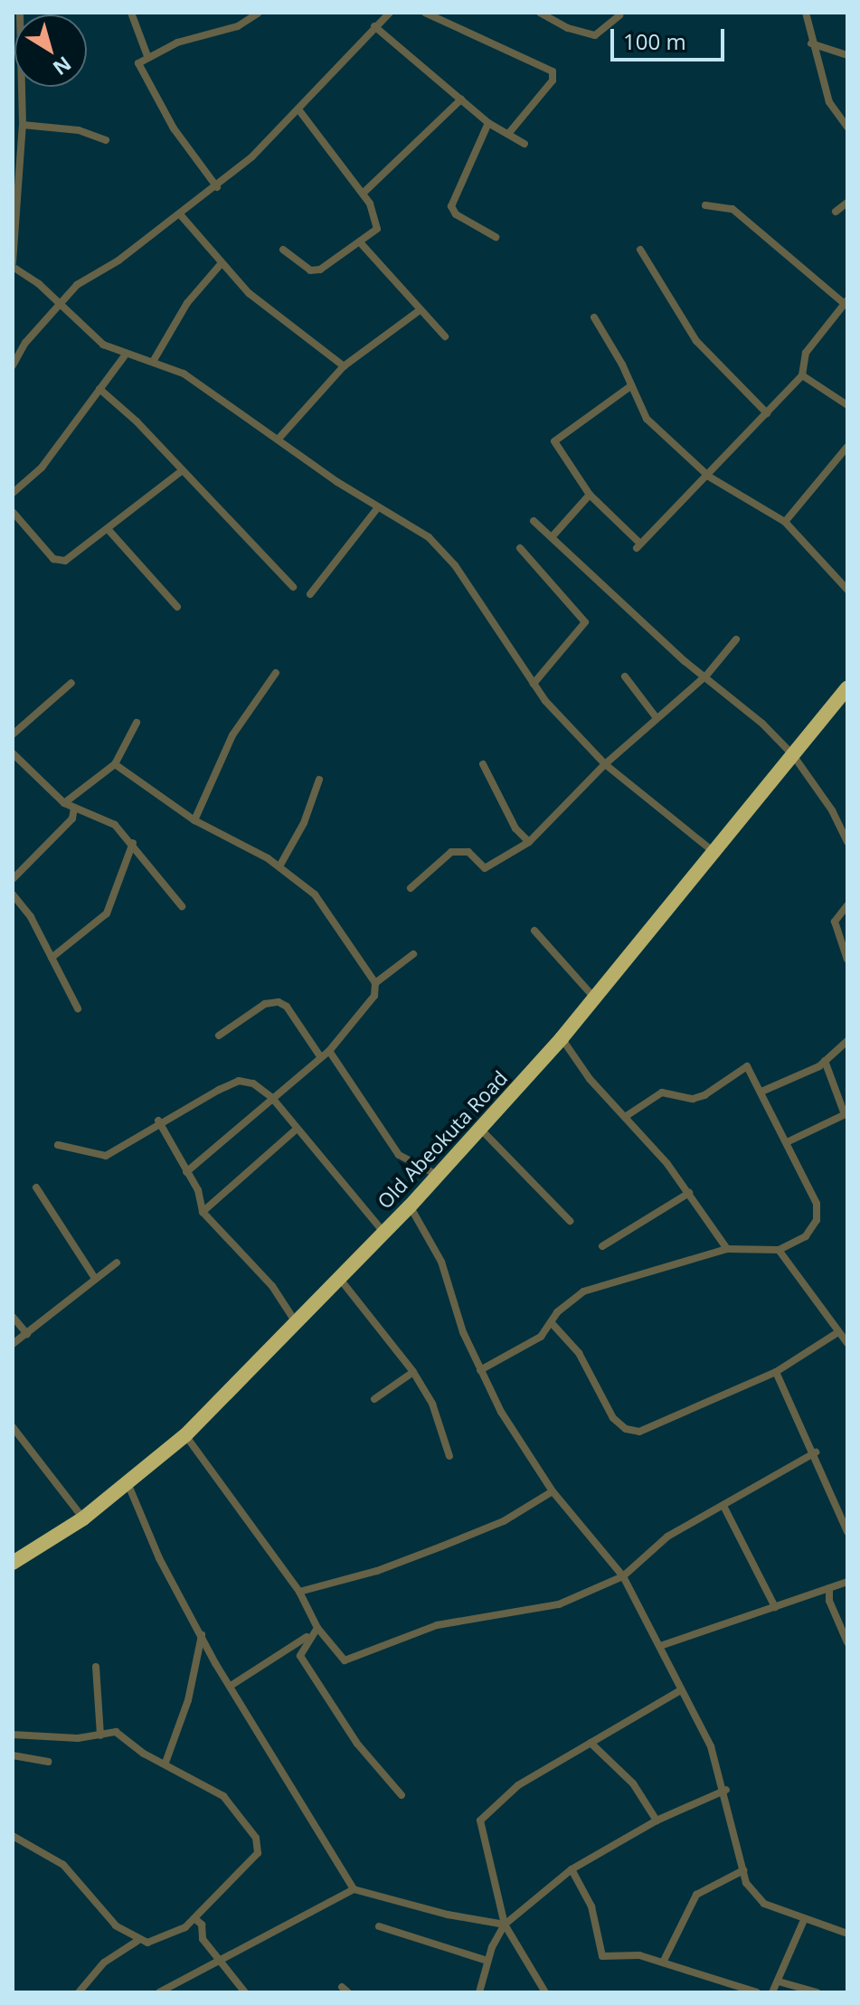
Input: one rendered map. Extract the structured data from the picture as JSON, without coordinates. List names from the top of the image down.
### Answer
{
  "streets": {
    "highway": ["Old Abeokuta Road"]
  },
  "scale_bar": "100 m",
  "north": "bottom right"
}
